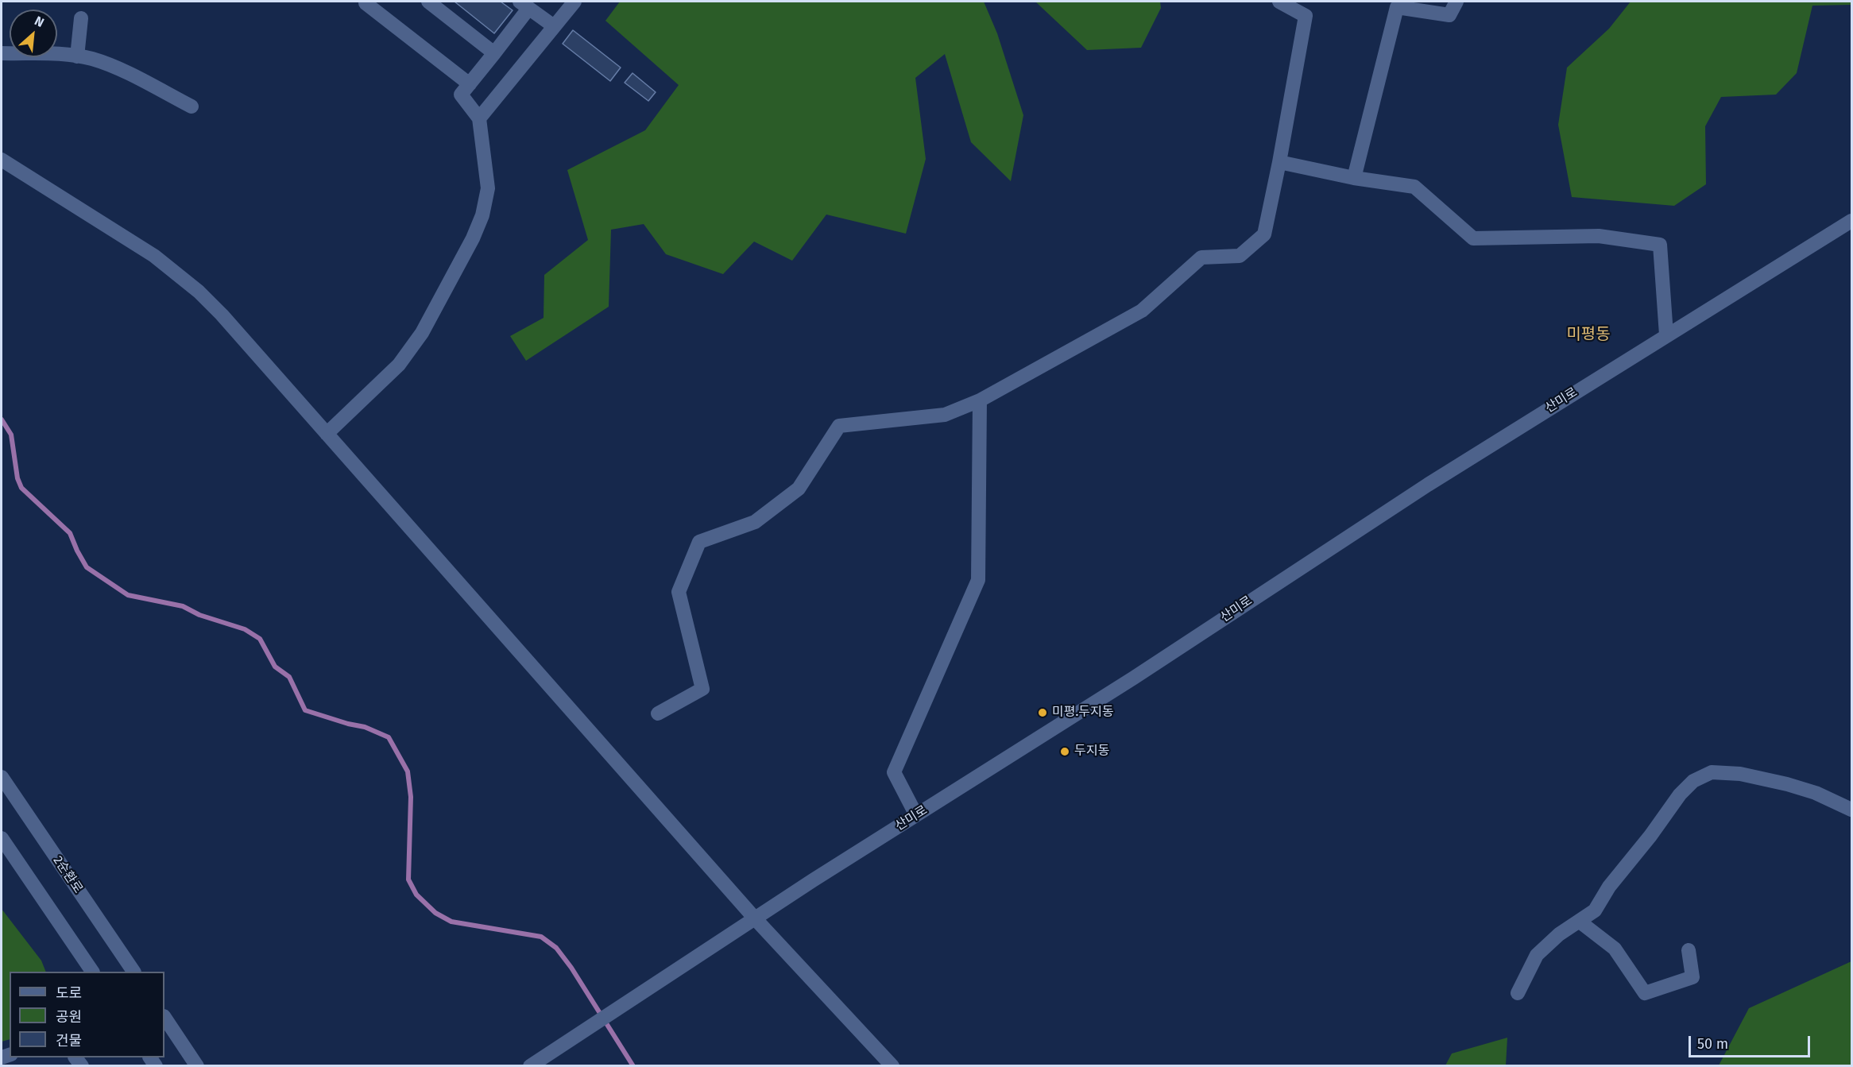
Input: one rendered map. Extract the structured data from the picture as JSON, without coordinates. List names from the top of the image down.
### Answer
{
  "streets": {
    "street": ["산미로", "2순환로"]
  },
  "districts": ["미평동"],
  "places": ["미평.두지동", "두지동"],
  "legend": ["도로", "공원", "건물"],
  "scale_bar": "50 m",
  "north": "top right"
}
